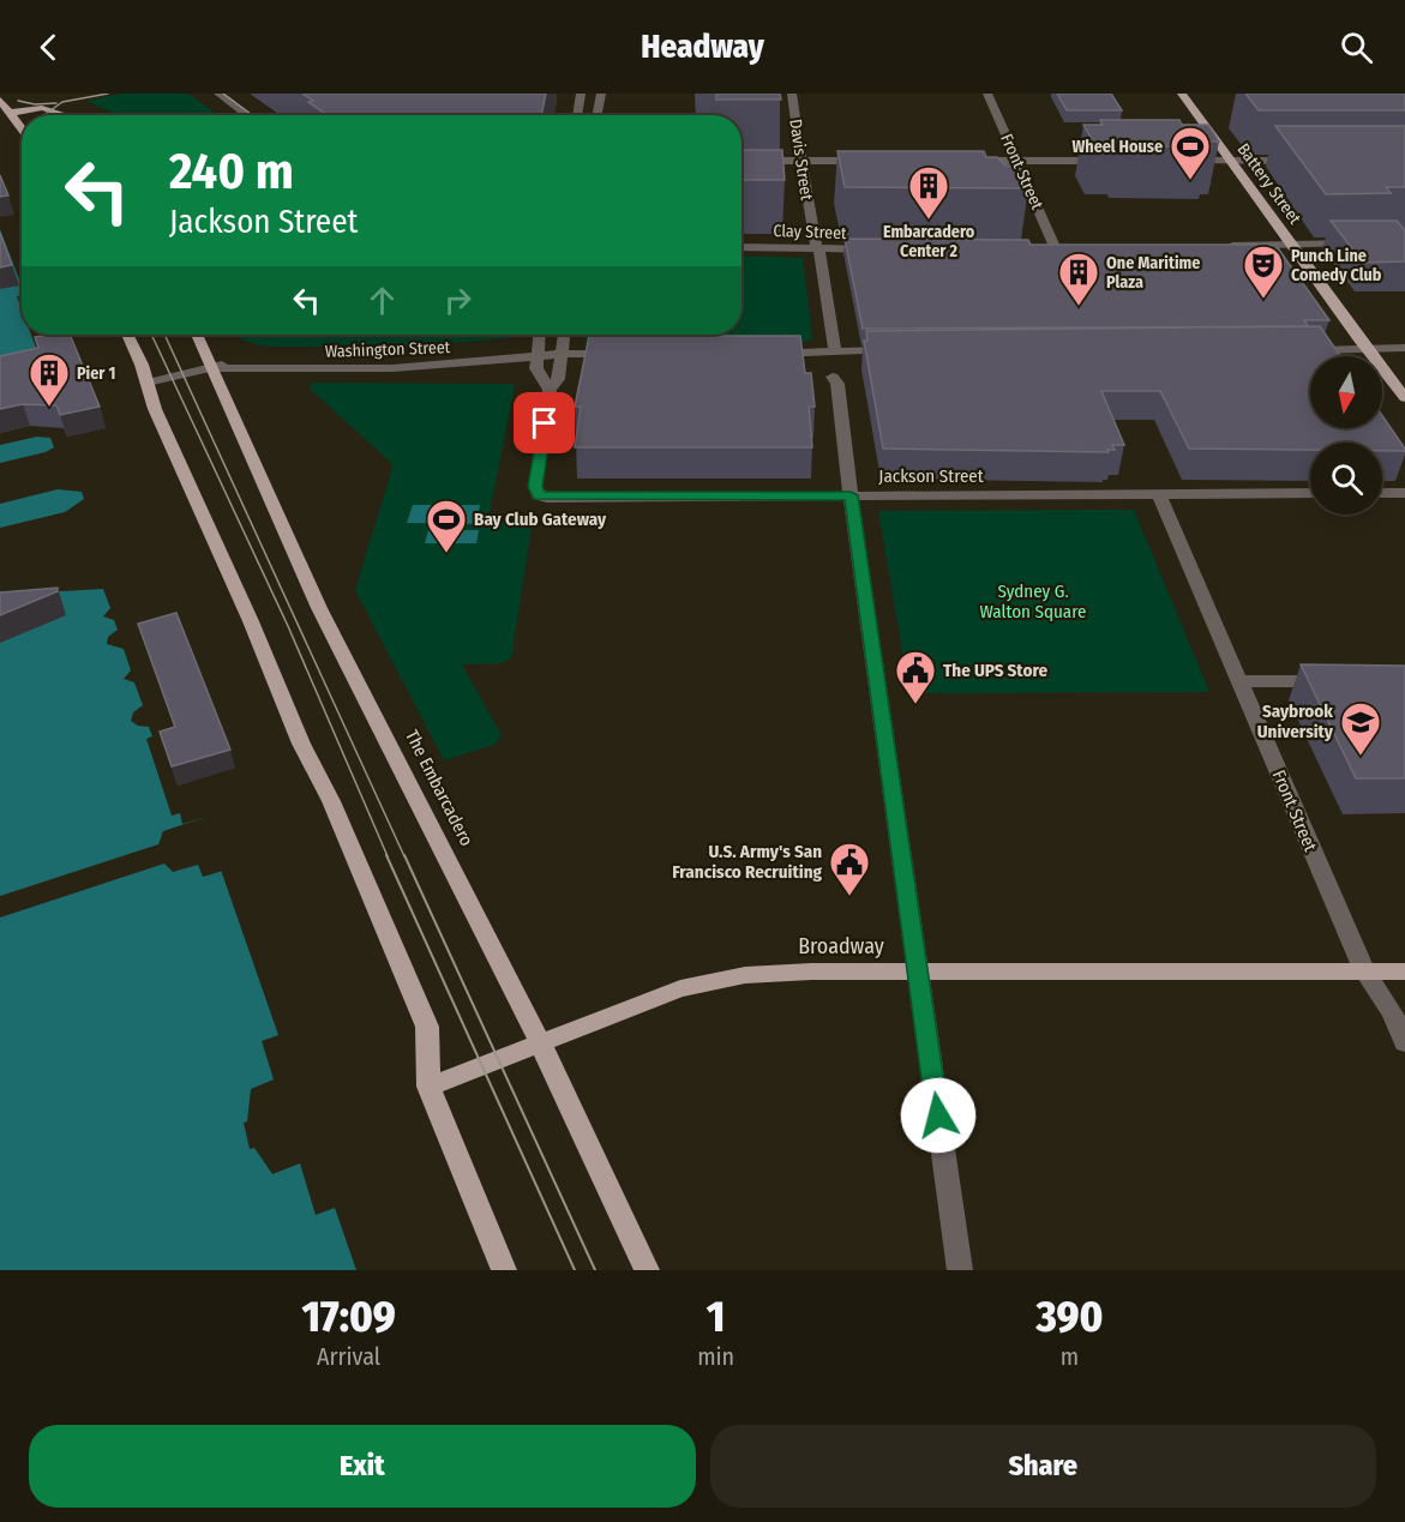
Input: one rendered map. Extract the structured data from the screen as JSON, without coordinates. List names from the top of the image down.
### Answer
{
  "streets": {
    "main road": ["Battery Street", "The Embarcadero", "Broadway"],
    "street": [
      "Davis Street",
      "Front Street",
      "Clay Street",
      "Washington Street",
      "Jackson Street"
    ]
  },
  "crossings": [
    ["Davis Street", "Clay Street"],
    ["Front Street", "Jackson Street"],
    ["Front Street", "Broadway"],
    ["Washington Street", "The Embarcadero"],
    ["The Embarcadero", "Broadway"]
  ],
  "parks": ["Sydney G. Walton Square"],
  "places": {
    "sports": ["Wheel House", "Bay Club Gateway"],
    "building": ["Embarcadero Center 2", "One Maritime Plaza", "Pier 1"],
    "theatre": ["Punch Line Comedy Club"],
    "public building": ["The UPS Store", "U.S. Army's San Francisco Recruiting"],
    "school or university": ["Saybrook University"]
  },
  "north": "bottom",
  "page": {
    "header": "Headway",
    "turn": ["240 m", "Jackson Street"],
    "eta": [
      "17:09",
      "Arrival",
      "1",
      "min",
      "390",
      "m"
    ],
    "buttons": ["Exit", "Share"]
  }
}
